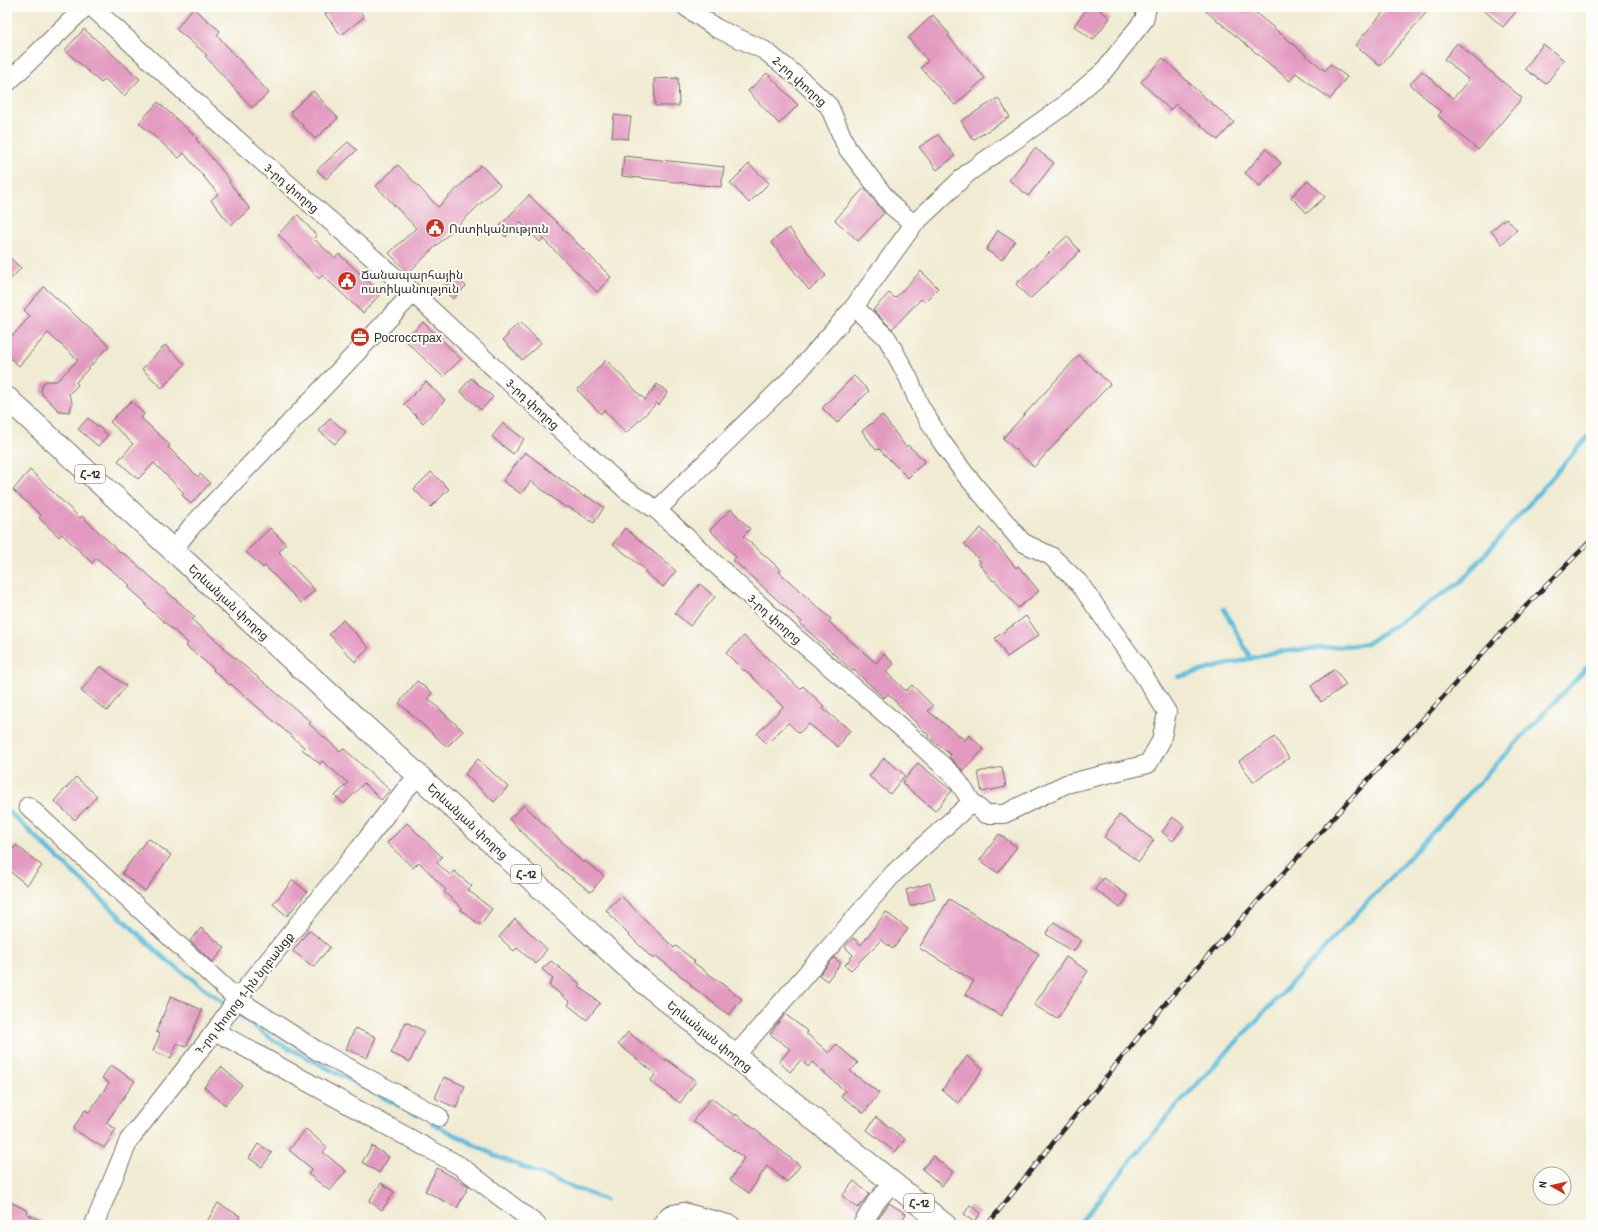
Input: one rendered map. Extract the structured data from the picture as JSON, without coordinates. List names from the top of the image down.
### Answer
{
  "streets": {
    "main road": ["Հ-12", "Երևանյան փողոց"],
    "street": ["2-րդ փողոց", "3-րդ փողոց", "7-րդ փողոց 1-ին նրբանցք"]
  },
  "crossings": [
    ["Երևանյան փողոց", "7-րդ փողոց 1-ին նրբանցք"]
  ],
  "places": {
    "public building": ["Ոստիկանություն", "Ճանապարհային ոստիկանություն"],
    "office": ["Росгосстрах"]
  },
  "north": "left"
}
